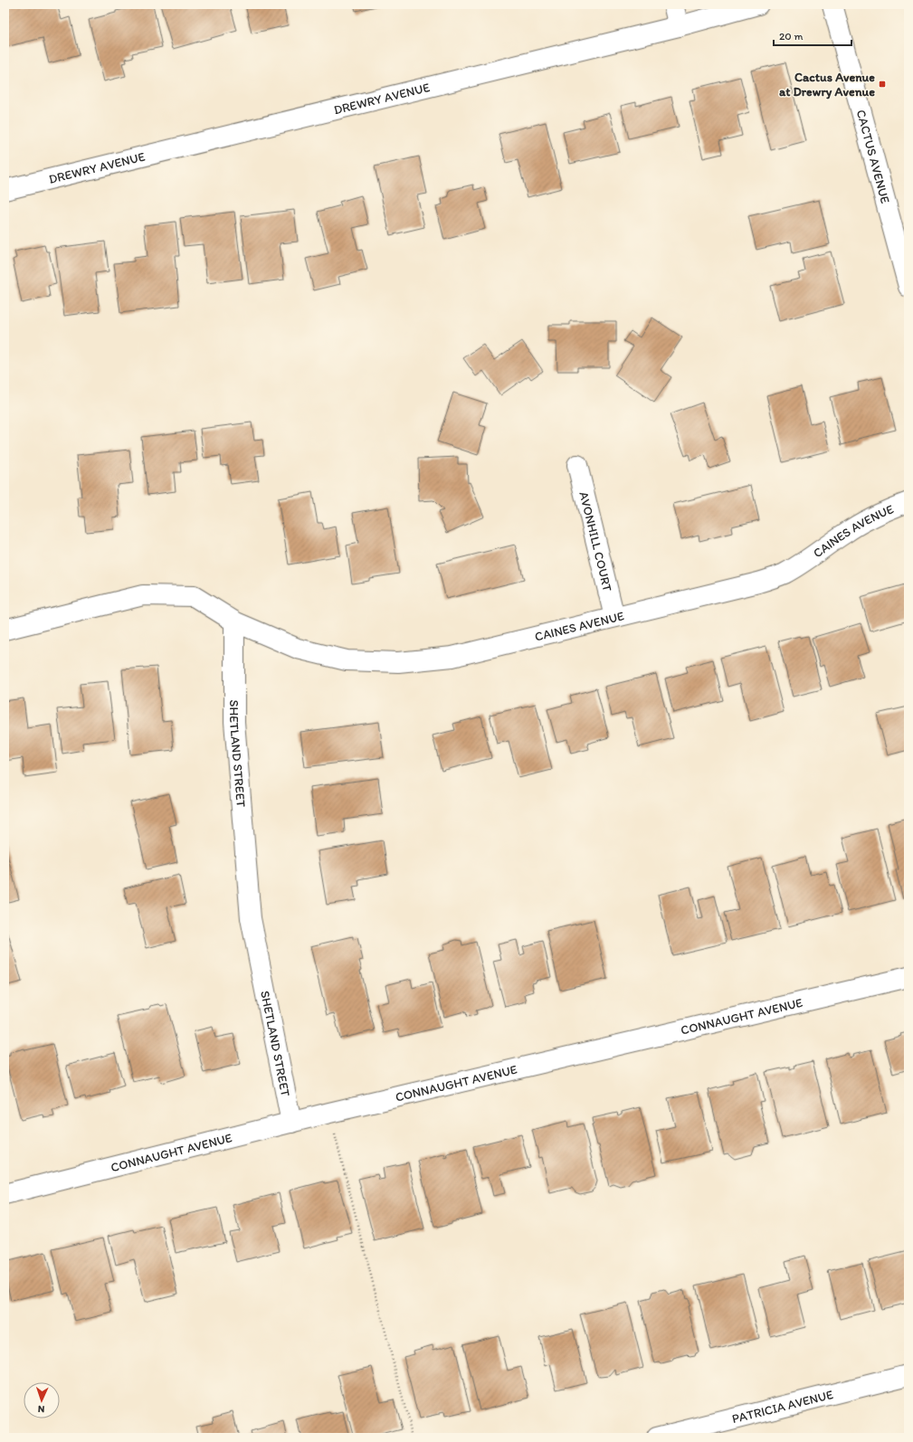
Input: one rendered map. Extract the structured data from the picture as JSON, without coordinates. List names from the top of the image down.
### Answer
{
  "streets": {
    "street": [
      "DREWRY AVENUE",
      "CACTUS AVENUE",
      "CAINES AVENUE",
      "AVONHILL COURT",
      "SHETLAND STREET",
      "CONNAUGHT AVENUE",
      "PATRICIA AVENUE"
    ]
  },
  "crossings": [
    ["CAINES AVENUE", "AVONHILL COURT"],
    ["CAINES AVENUE", "SHETLAND STREET"],
    ["SHETLAND STREET", "CONNAUGHT AVENUE"]
  ],
  "places": {
    "transit": ["Cactus Avenue at Drewry Avenue"]
  },
  "scale_bar": "20 m",
  "north": "bottom"
}
